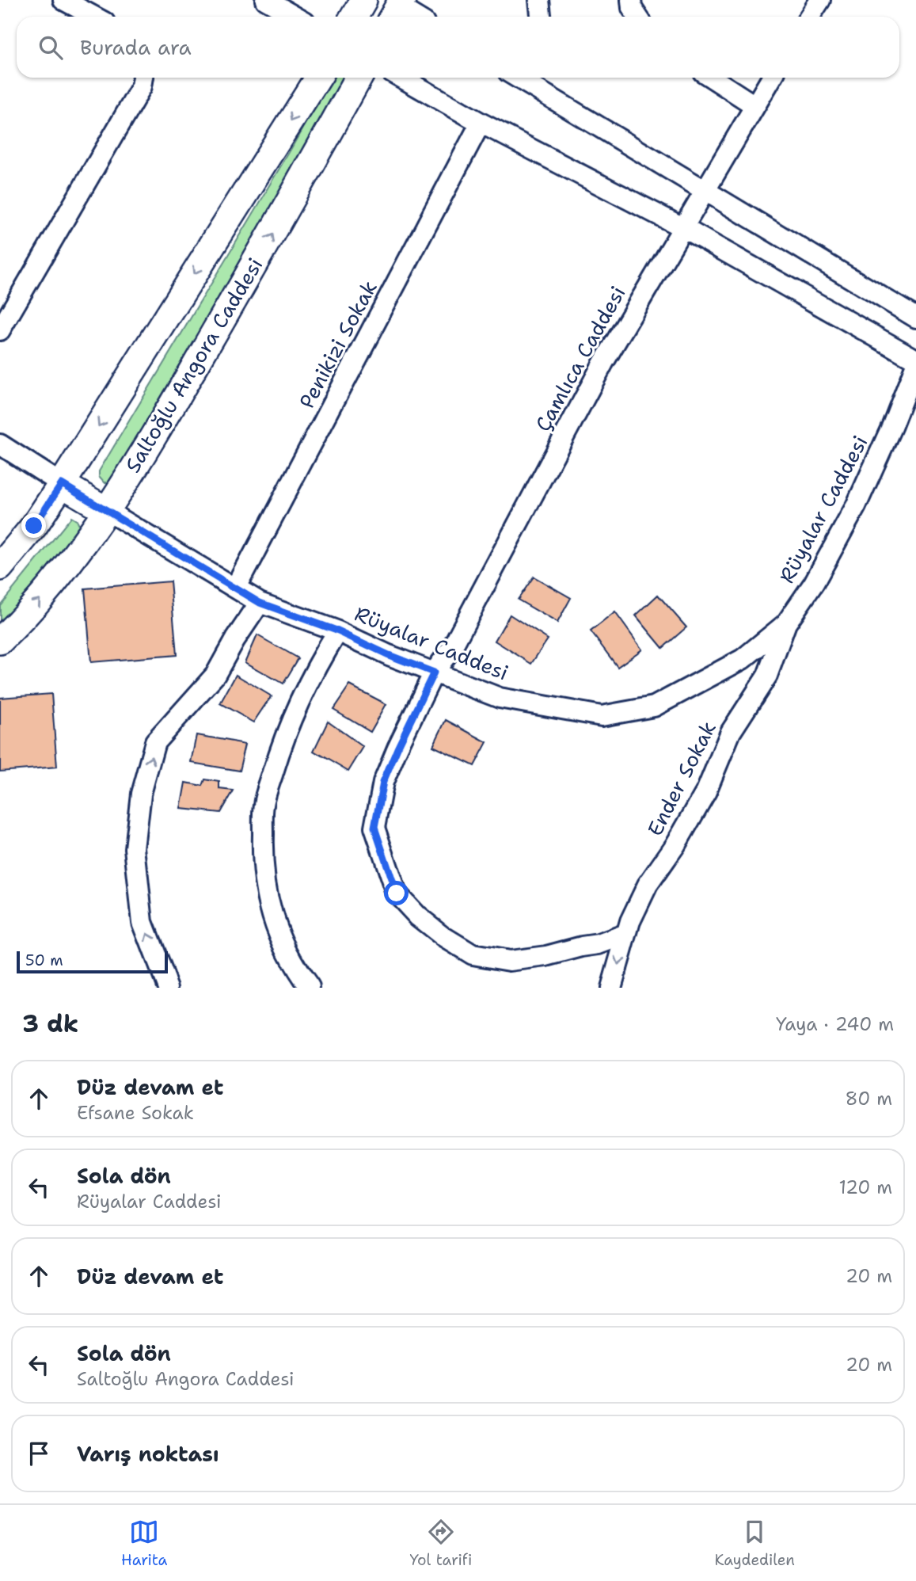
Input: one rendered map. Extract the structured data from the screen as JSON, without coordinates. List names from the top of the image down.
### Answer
{
  "streets": {
    "street": [
      "Penikizi Sokak",
      "Çamlıca Caddesi",
      "Saltoğlu Angora Caddesi",
      "Rüyalar Caddesi",
      "Ender Sokak"
    ]
  },
  "crossings": [
    ["Penikizi Sokak", "Rüyalar Caddesi"],
    ["Çamlıca Caddesi", "Rüyalar Caddesi"],
    ["Çamlıca Caddesi", "Ender Sokak"],
    ["Saltoğlu Angora Caddesi", "Rüyalar Caddesi"],
    ["Rüyalar Caddesi", "Ender Sokak"]
  ],
  "scale_bar": "50 m",
  "page": {
    "search": "Burada ara",
    "scale": "50 m",
    "heading": ["3 dk", "Yaya · 240 m"],
    "list": [
      ["Düz devam et", "Efsane Sokak", "80 m"],
      ["Sola dön", "Rüyalar Caddesi", "120 m"],
      ["Düz devam et", "20 m"],
      ["Sola dön", "Saltoğlu Angora Caddesi", "20 m"],
      "Varış noktası"
    ],
    "nav": ["Harita", "Yol tarifi", "Kaydedilen"]
  }
}
